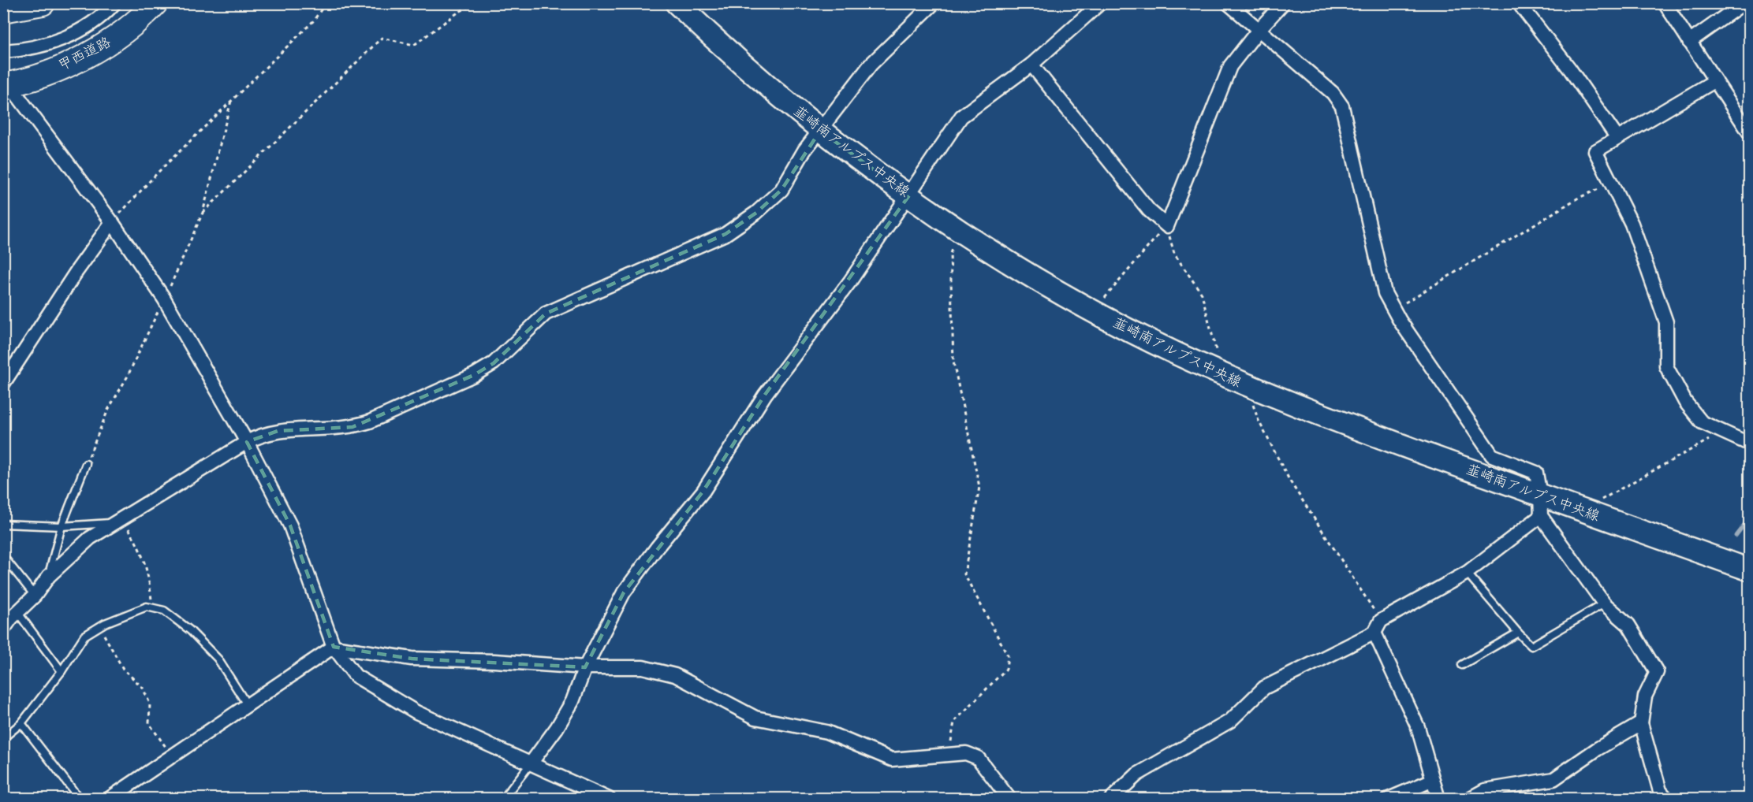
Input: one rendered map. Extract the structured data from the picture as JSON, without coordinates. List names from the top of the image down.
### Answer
{
  "streets": {
    "highway": ["甲西道路"],
    "main road": ["韮崎南アルプス中央線"]
  }
}
